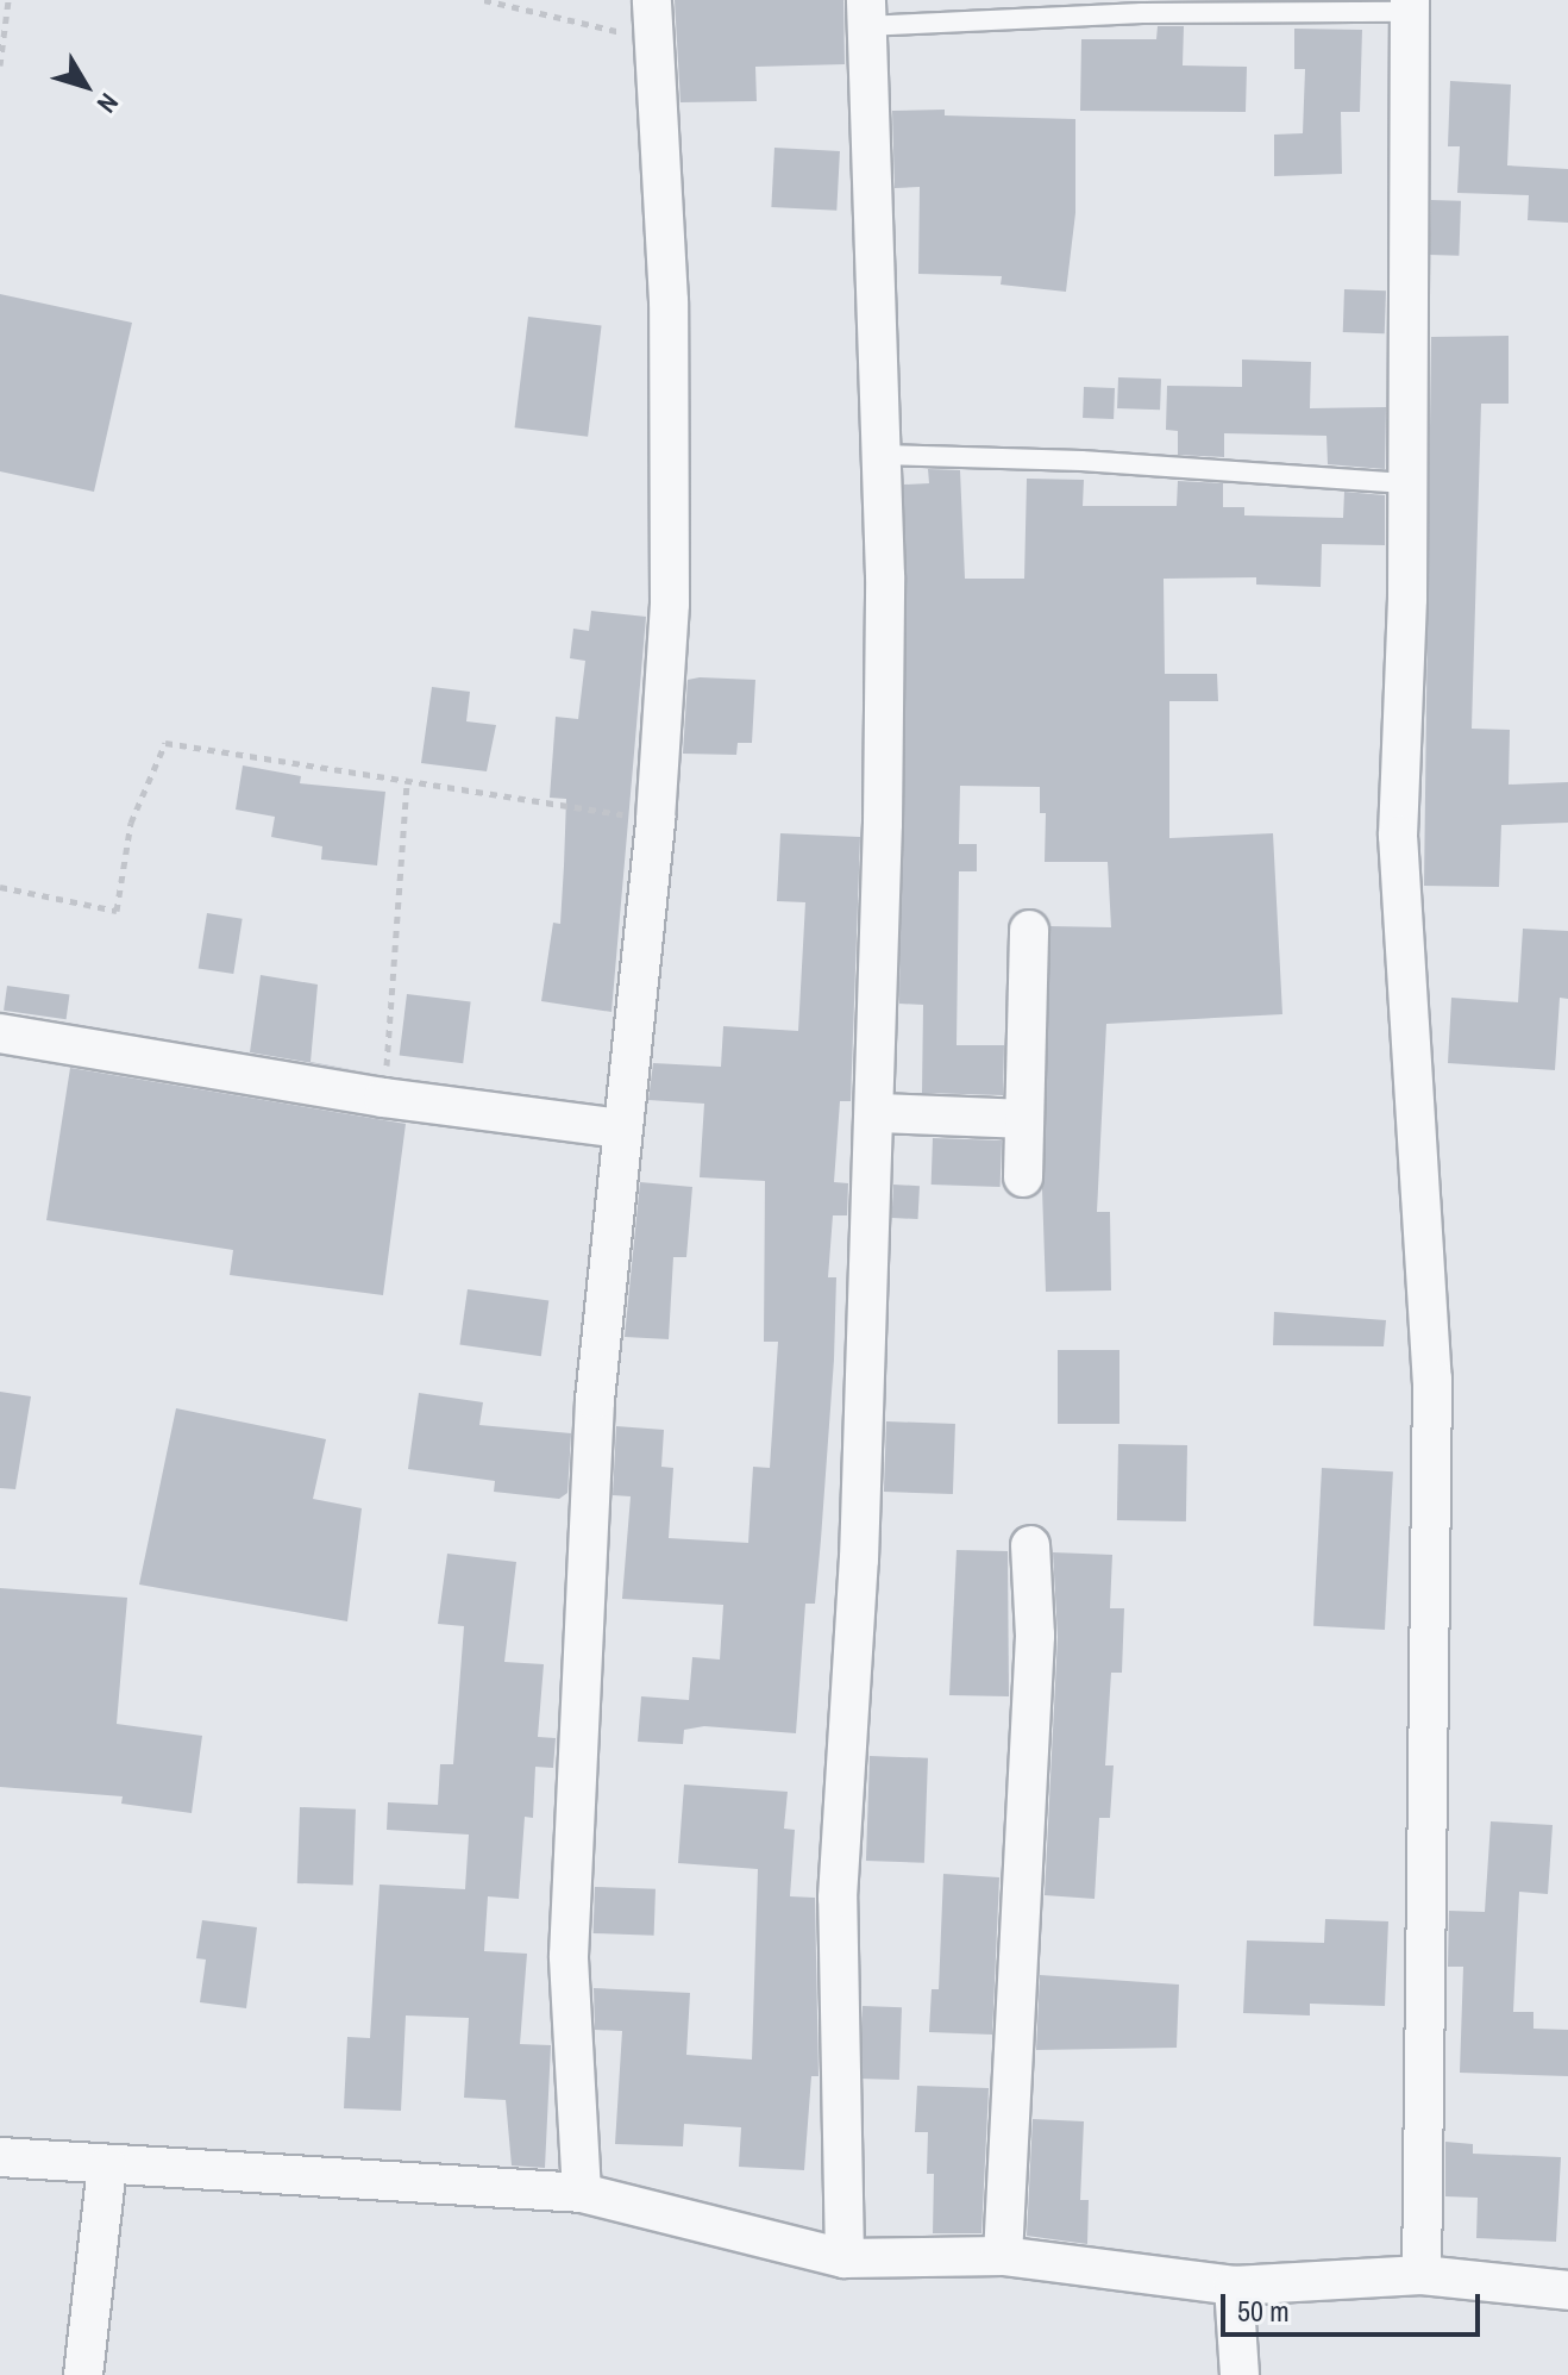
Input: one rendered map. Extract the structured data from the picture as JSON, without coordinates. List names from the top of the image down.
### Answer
{
  "scale_bar": "50 m",
  "north": "bottom right"
}
